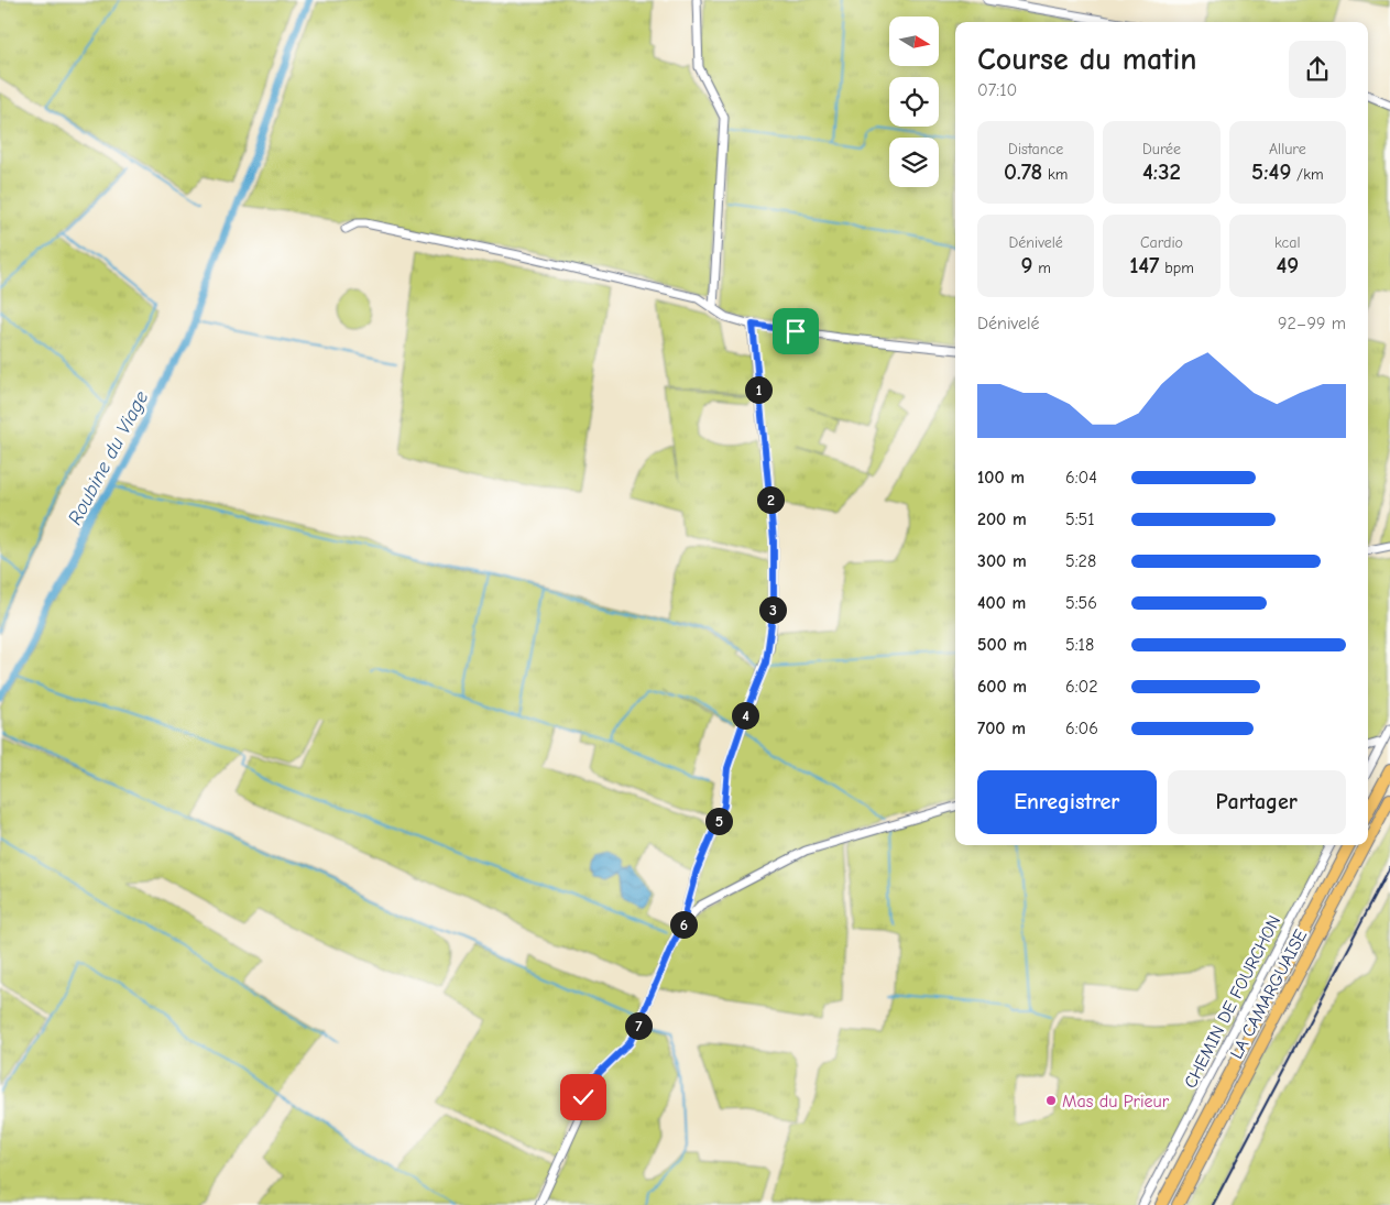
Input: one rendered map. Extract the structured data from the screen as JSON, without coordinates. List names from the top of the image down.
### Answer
{
  "streets": {
    "highway": ["LA CAMARGUAISE"],
    "street": ["CHEMIN DE FOURCHON"]
  },
  "water": ["Roubine du Viage"],
  "places": ["Mas du Prieur"],
  "north": "right",
  "page": {
    "heading": ["Course du matin", "07:10"],
    "stats": [
      ["Distance", "0.78 km"],
      ["Durée", "4:32"],
      ["Allure", "5:49 /km"],
      ["Dénivelé", "9 m"],
      ["Cardio", "147 bpm"],
      ["kcal", "49"]
    ],
    "chart": ["Dénivelé", "92–99 m"],
    "pins": [
      "1",
      "2",
      "3",
      "4",
      "5",
      "6",
      "7"
    ],
    "list": [
      {
        "name": "100 m",
        "note": "6:04"
      },
      {
        "name": "200 m",
        "note": "5:51"
      },
      {
        "name": "300 m",
        "note": "5:28"
      },
      {
        "name": "400 m",
        "note": "5:56"
      },
      {
        "name": "500 m",
        "note": "5:18"
      },
      {
        "name": "600 m",
        "note": "6:02"
      },
      {
        "name": "700 m",
        "note": "6:06"
      }
    ],
    "buttons": ["Enregistrer", "Partager"]
  }
}
